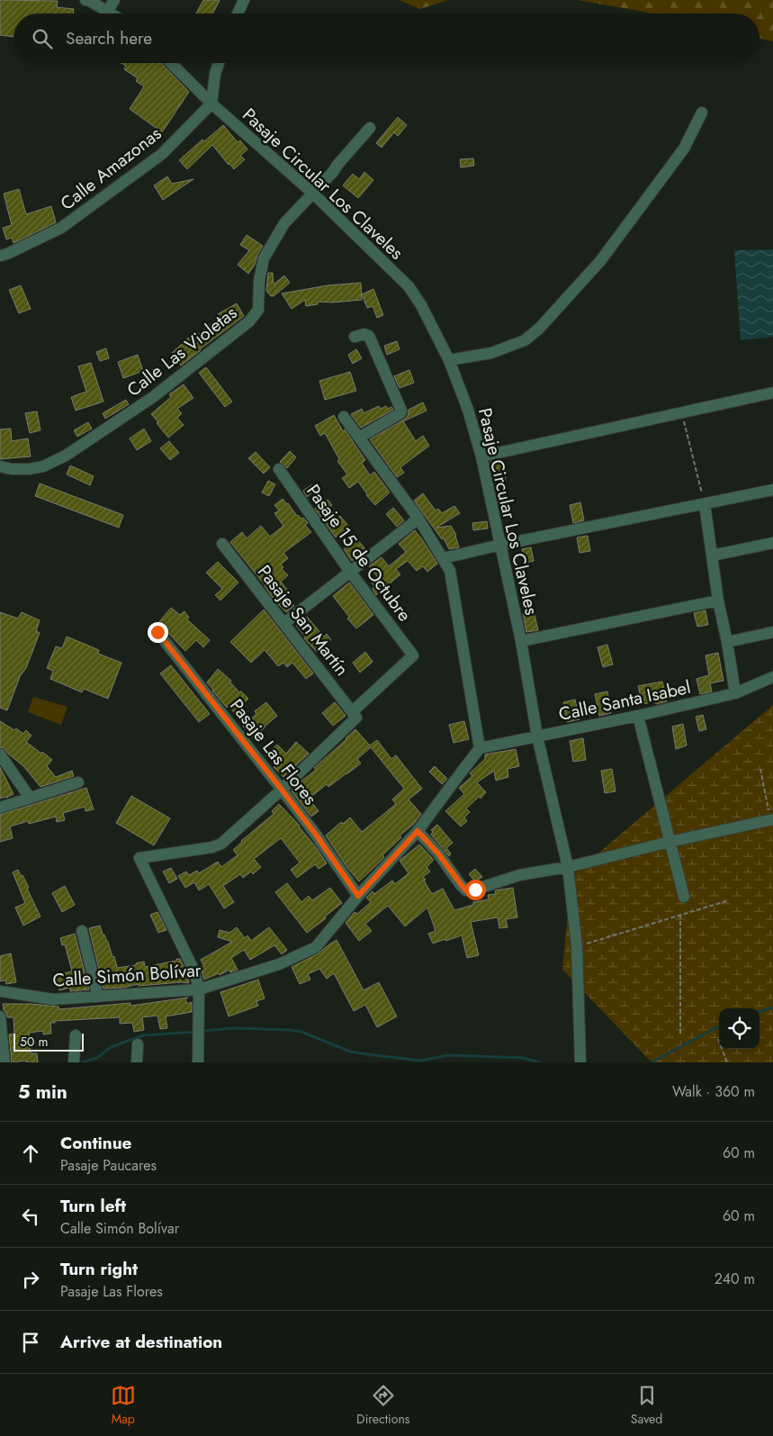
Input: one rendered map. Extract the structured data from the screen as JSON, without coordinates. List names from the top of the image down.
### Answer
{
  "streets": {
    "street": [
      "Calle Amazonas",
      "Pasaje Circular Los Claveles",
      "Calle Las Violetas",
      "Pasaje 15 de Octubre",
      "Pasaje San Martín",
      "Calle Santa Isabel",
      "Pasaje Las Flores",
      "Calle Simón Bolívar"
    ]
  },
  "crossings": [
    ["Calle Amazonas", "Pasaje Circular Los Claveles"],
    ["Pasaje Circular Los Claveles", "Calle Las Violetas"],
    ["Pasaje Circular Los Claveles", "Calle Santa Isabel"],
    ["Pasaje 15 de Octubre", "Pasaje San Martín"],
    ["Calle Santa Isabel", "Calle Simón Bolívar"],
    ["Pasaje Las Flores", "Calle Simón Bolívar"]
  ],
  "scale_bar": "50 m",
  "page": {
    "search": "Search here",
    "scale": "50 m",
    "heading": ["5 min", "Walk · 360 m"],
    "list": [
      ["Continue", "Pasaje Paucares", "60 m"],
      ["Turn left", "Calle Simón Bolívar", "60 m"],
      ["Turn right", "Pasaje Las Flores", "240 m"],
      "Arrive at destination"
    ],
    "nav": ["Map", "Directions", "Saved"]
  }
}
